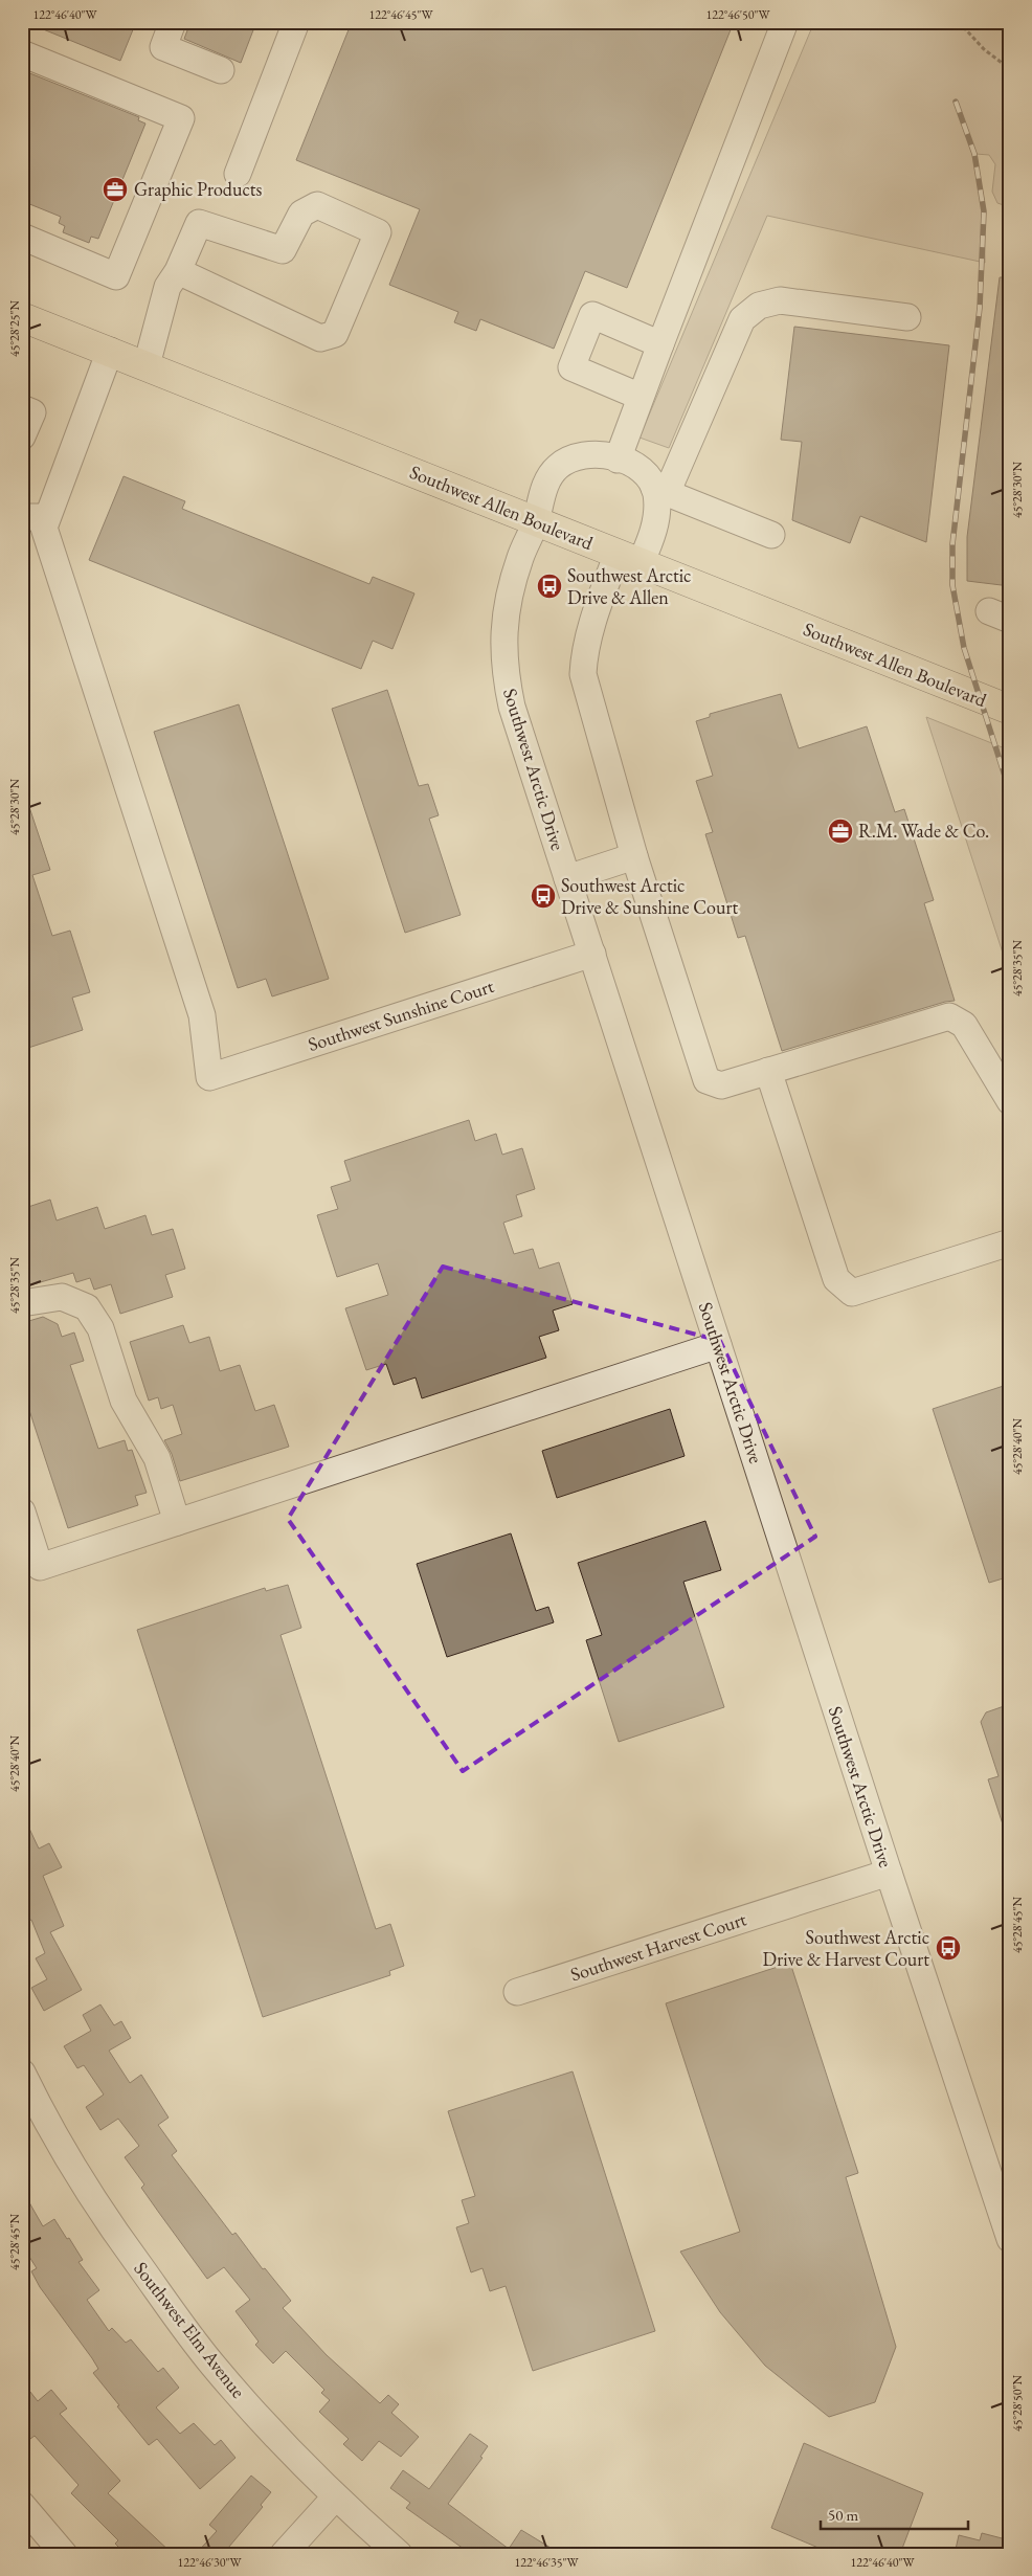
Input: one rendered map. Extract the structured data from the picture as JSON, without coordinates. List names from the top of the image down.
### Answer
{
  "streets": {
    "main road": ["Southwest Allen Boulevard"],
    "street": [
      "Southwest Arctic Drive",
      "Southwest Sunshine Court",
      "Southwest Harvest Court",
      "Southwest Elm Avenue"
    ]
  },
  "crossings": [
    ["Southwest Allen Boulevard", "Southwest Arctic Drive"],
    ["Southwest Arctic Drive", "Southwest Sunshine Court"],
    ["Southwest Arctic Drive", "Southwest Harvest Court"]
  ],
  "places": {
    "office": ["Graphic Products", "R.M. Wade & Co."],
    "bus stop": ["Southwest Arctic Drive & Allen", "Southwest Arctic Drive & Sunshine Court", "Southwest Arctic Drive & Harvest Court"]
  },
  "scale_bar": "50 m",
  "coordinates": [
    "122°46'40\"W",
    "122°46'45\"W",
    "122°46'50\"W",
    "45°28'25\"N",
    "45°28'30\"N",
    "45°28'35\"N",
    "45°28'40\"N",
    "45°28'45\"N",
    "45°28'50\"N",
    "122°46'30\"W",
    "122°46'35\"W"
  ]
}
